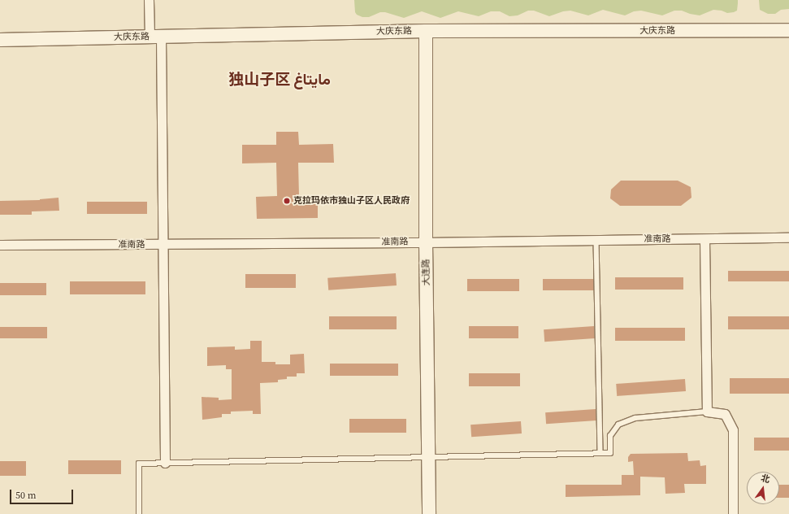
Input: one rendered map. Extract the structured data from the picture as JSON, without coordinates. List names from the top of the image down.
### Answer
{
  "streets": {
    "main road": ["大庆东路", "大连路"],
    "street": ["准南路"]
  },
  "crossings": [
    ["大庆东路", "大连路"],
    ["准南路", "大连路"]
  ],
  "districts": ["独山子区 مايتاغ"],
  "places": ["克拉玛依市独山子区人民政府"],
  "scale_bar": "50 m",
  "north": "top"
}
